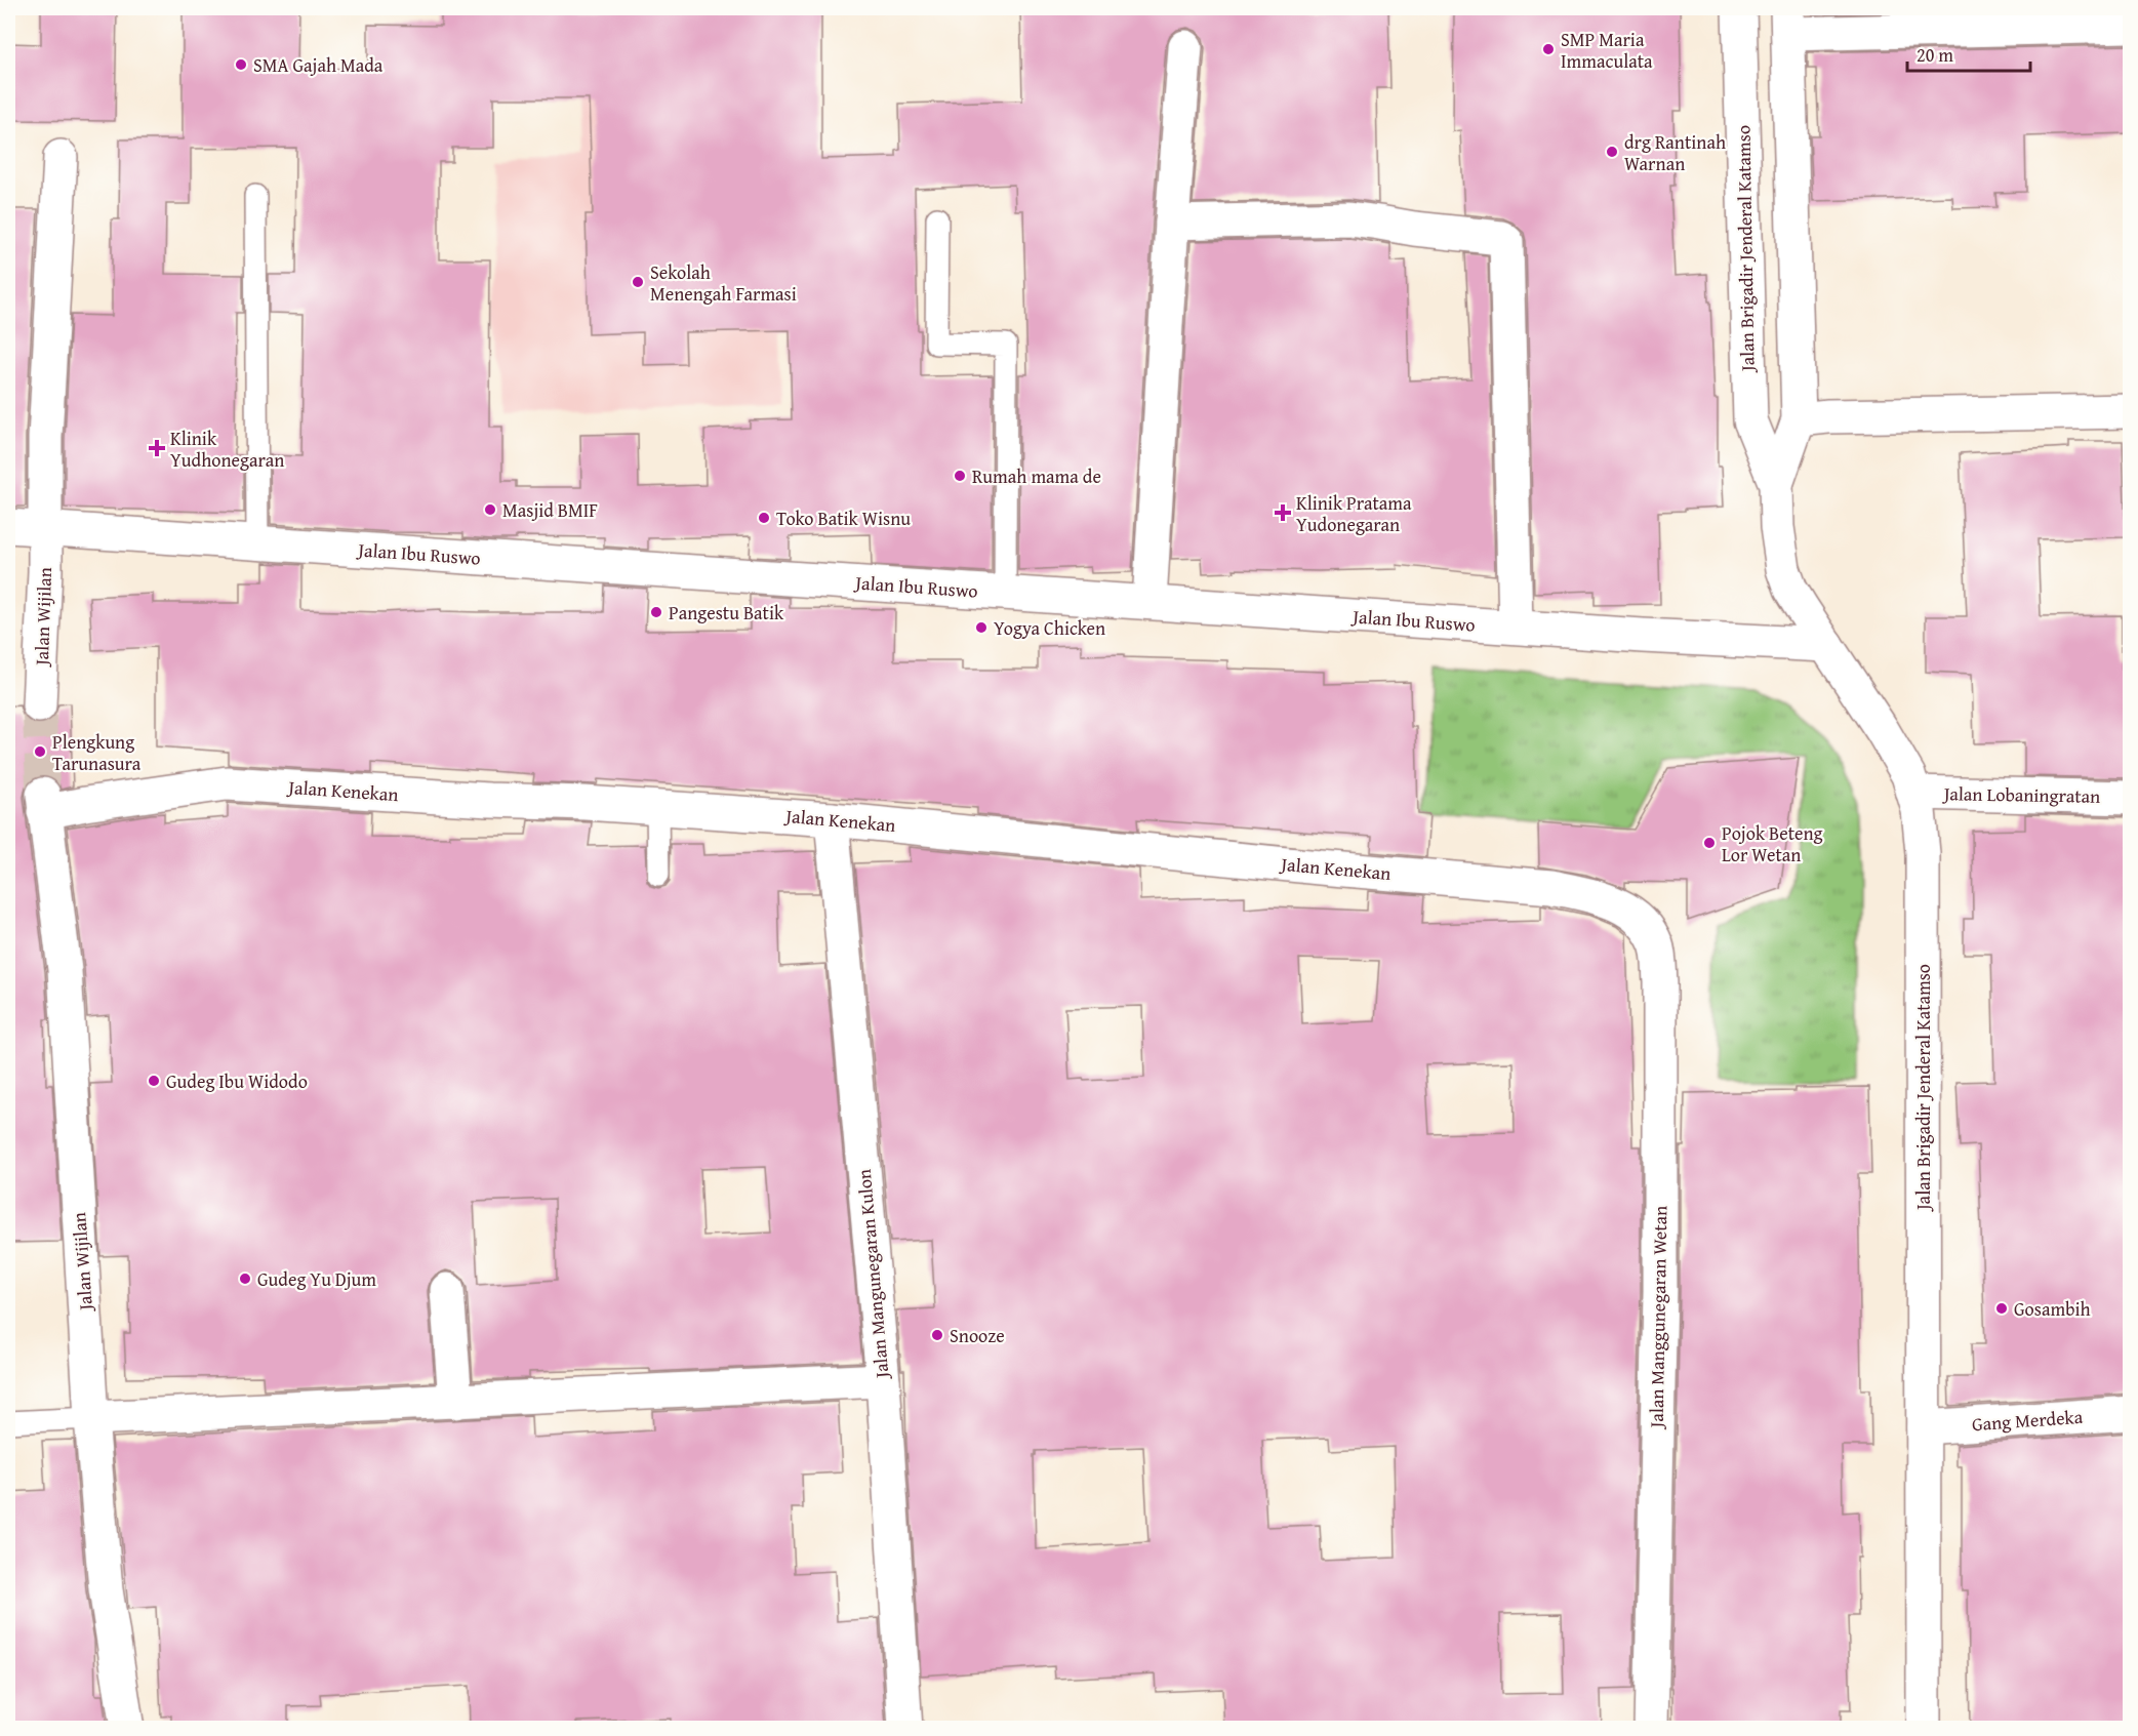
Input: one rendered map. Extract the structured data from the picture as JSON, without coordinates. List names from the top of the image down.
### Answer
{
  "streets": {
    "street": [
      "Jalan Brigadir Jenderal Katamso",
      "Jalan Ibu Ruswo",
      "Jalan Wijilan",
      "Jalan Kenekan",
      "Jalan Lobaningratan",
      "Jalan Mangunegaran Kulon",
      "Jalan Manggunegaran Wetan",
      "Gang Merdeka"
    ]
  },
  "crossings": [
    ["Jalan Brigadir Jenderal Katamso", "Jalan Ibu Ruswo"],
    ["Jalan Brigadir Jenderal Katamso", "Jalan Lobaningratan"],
    ["Jalan Brigadir Jenderal Katamso", "Gang Merdeka"],
    ["Jalan Ibu Ruswo", "Jalan Wijilan"],
    ["Jalan Wijilan", "Jalan Kenekan"],
    ["Jalan Kenekan", "Jalan Mangunegaran Kulon"],
    ["Jalan Kenekan", "Jalan Manggunegaran Wetan"]
  ],
  "places": {
    "other": [
      "SMP Maria Immaculata",
      "SMA Gajah Mada",
      "drg Rantinah Warnan",
      "Sekolah Menengah Farmasi",
      "Rumah mama de",
      "Masjid BMIF",
      "Toko Batik Wisnu",
      "Pangestu Batik",
      "Yogya Chicken",
      "Plengkung Tarunasura",
      "Pojok Beteng Lor Wetan",
      "Gudeg Ibu Widodo",
      "Gudeg Yu Djum",
      "Gosambih",
      "Snooze"
    ],
    "health": ["Klinik Yudhonegaran", "Klinik Pratama Yudonegaran"]
  },
  "scale_bar": "20 m"
}
